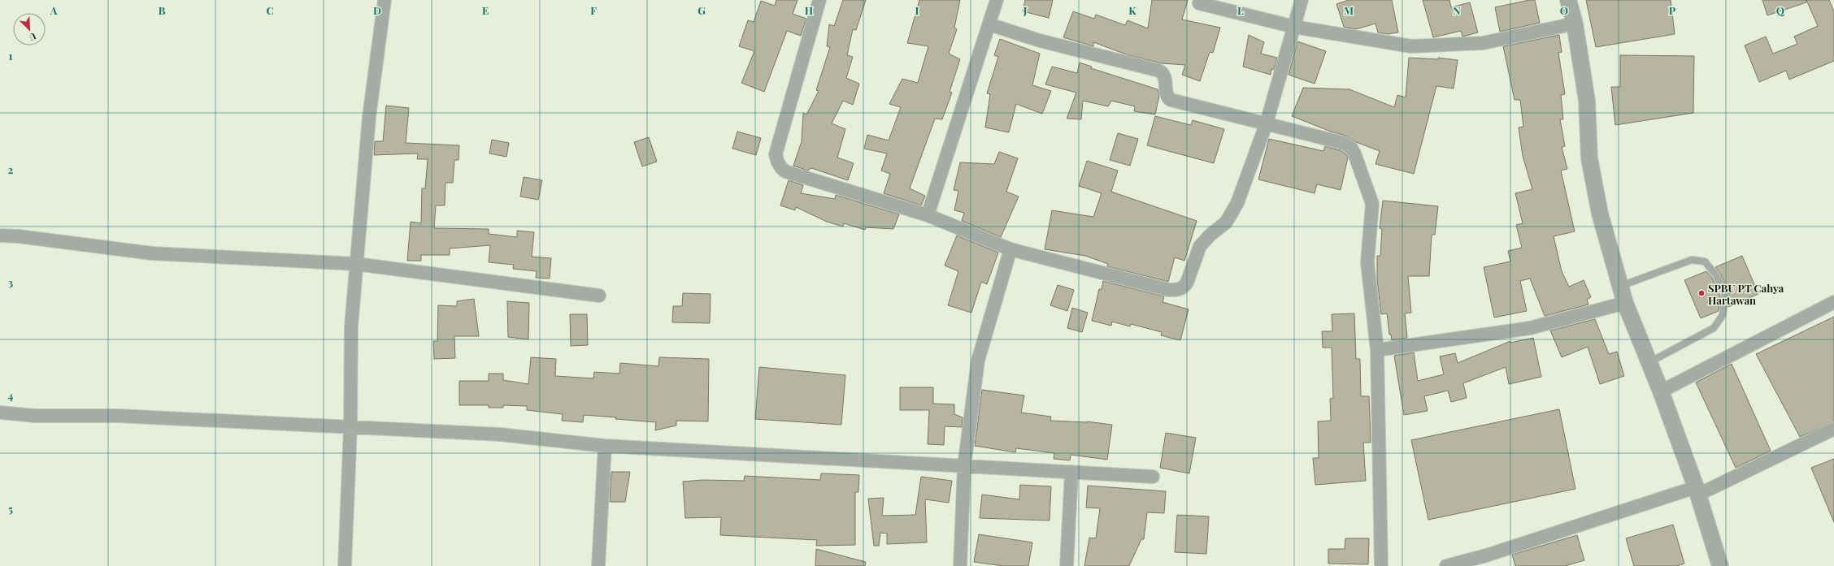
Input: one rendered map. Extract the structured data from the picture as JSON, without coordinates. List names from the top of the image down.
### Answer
{
  "places": ["SPBU PT Cahya Hartawan"],
  "north": "bottom right",
  "grid": {
    "columns": [
      "A",
      "B",
      "C",
      "D",
      "E",
      "F",
      "G",
      "H",
      "I",
      "J",
      "K",
      "L",
      "M",
      "N",
      "O",
      "P",
      "Q"
    ],
    "rows": [
      "1",
      "2",
      "3",
      "4",
      "5"
    ]
  }
}
